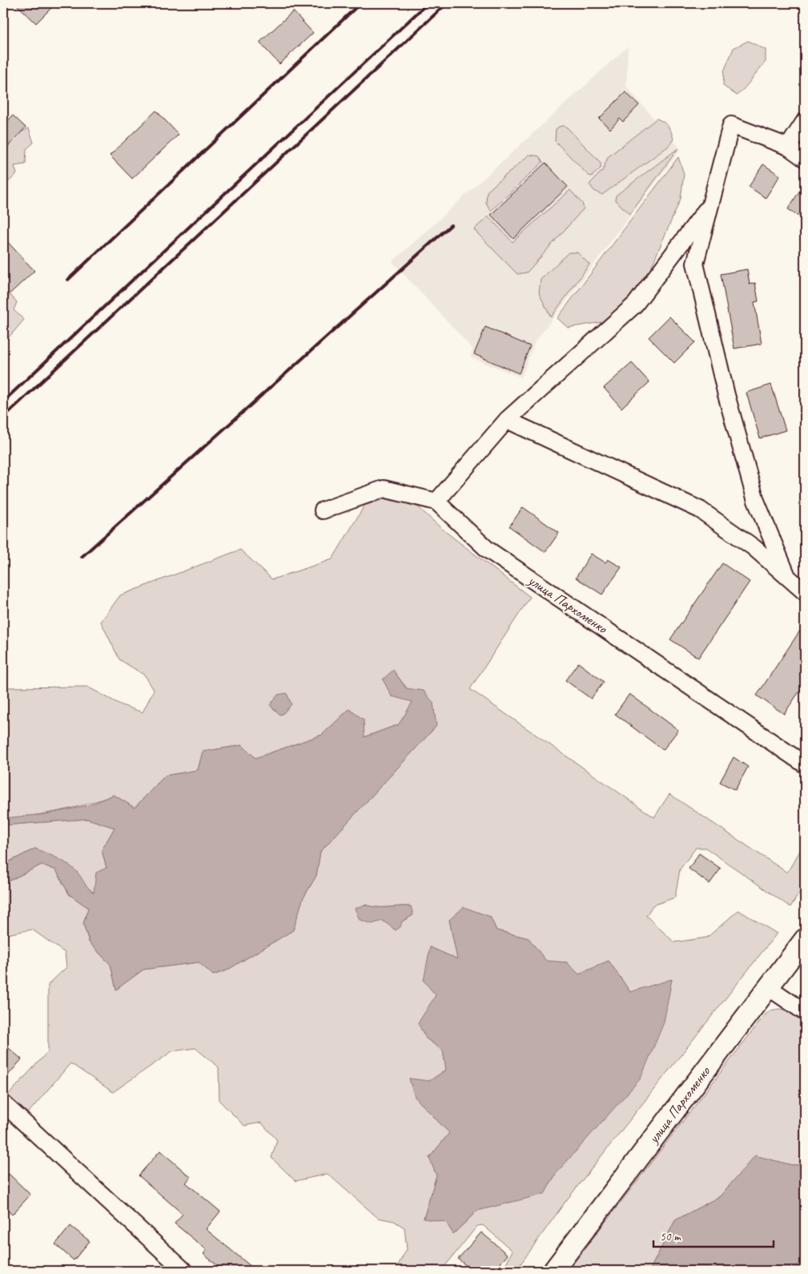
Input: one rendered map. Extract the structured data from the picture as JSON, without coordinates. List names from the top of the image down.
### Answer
{
  "streets": {
    "street": ["улица Пархоменко"]
  },
  "scale_bar": "50 m"
}
